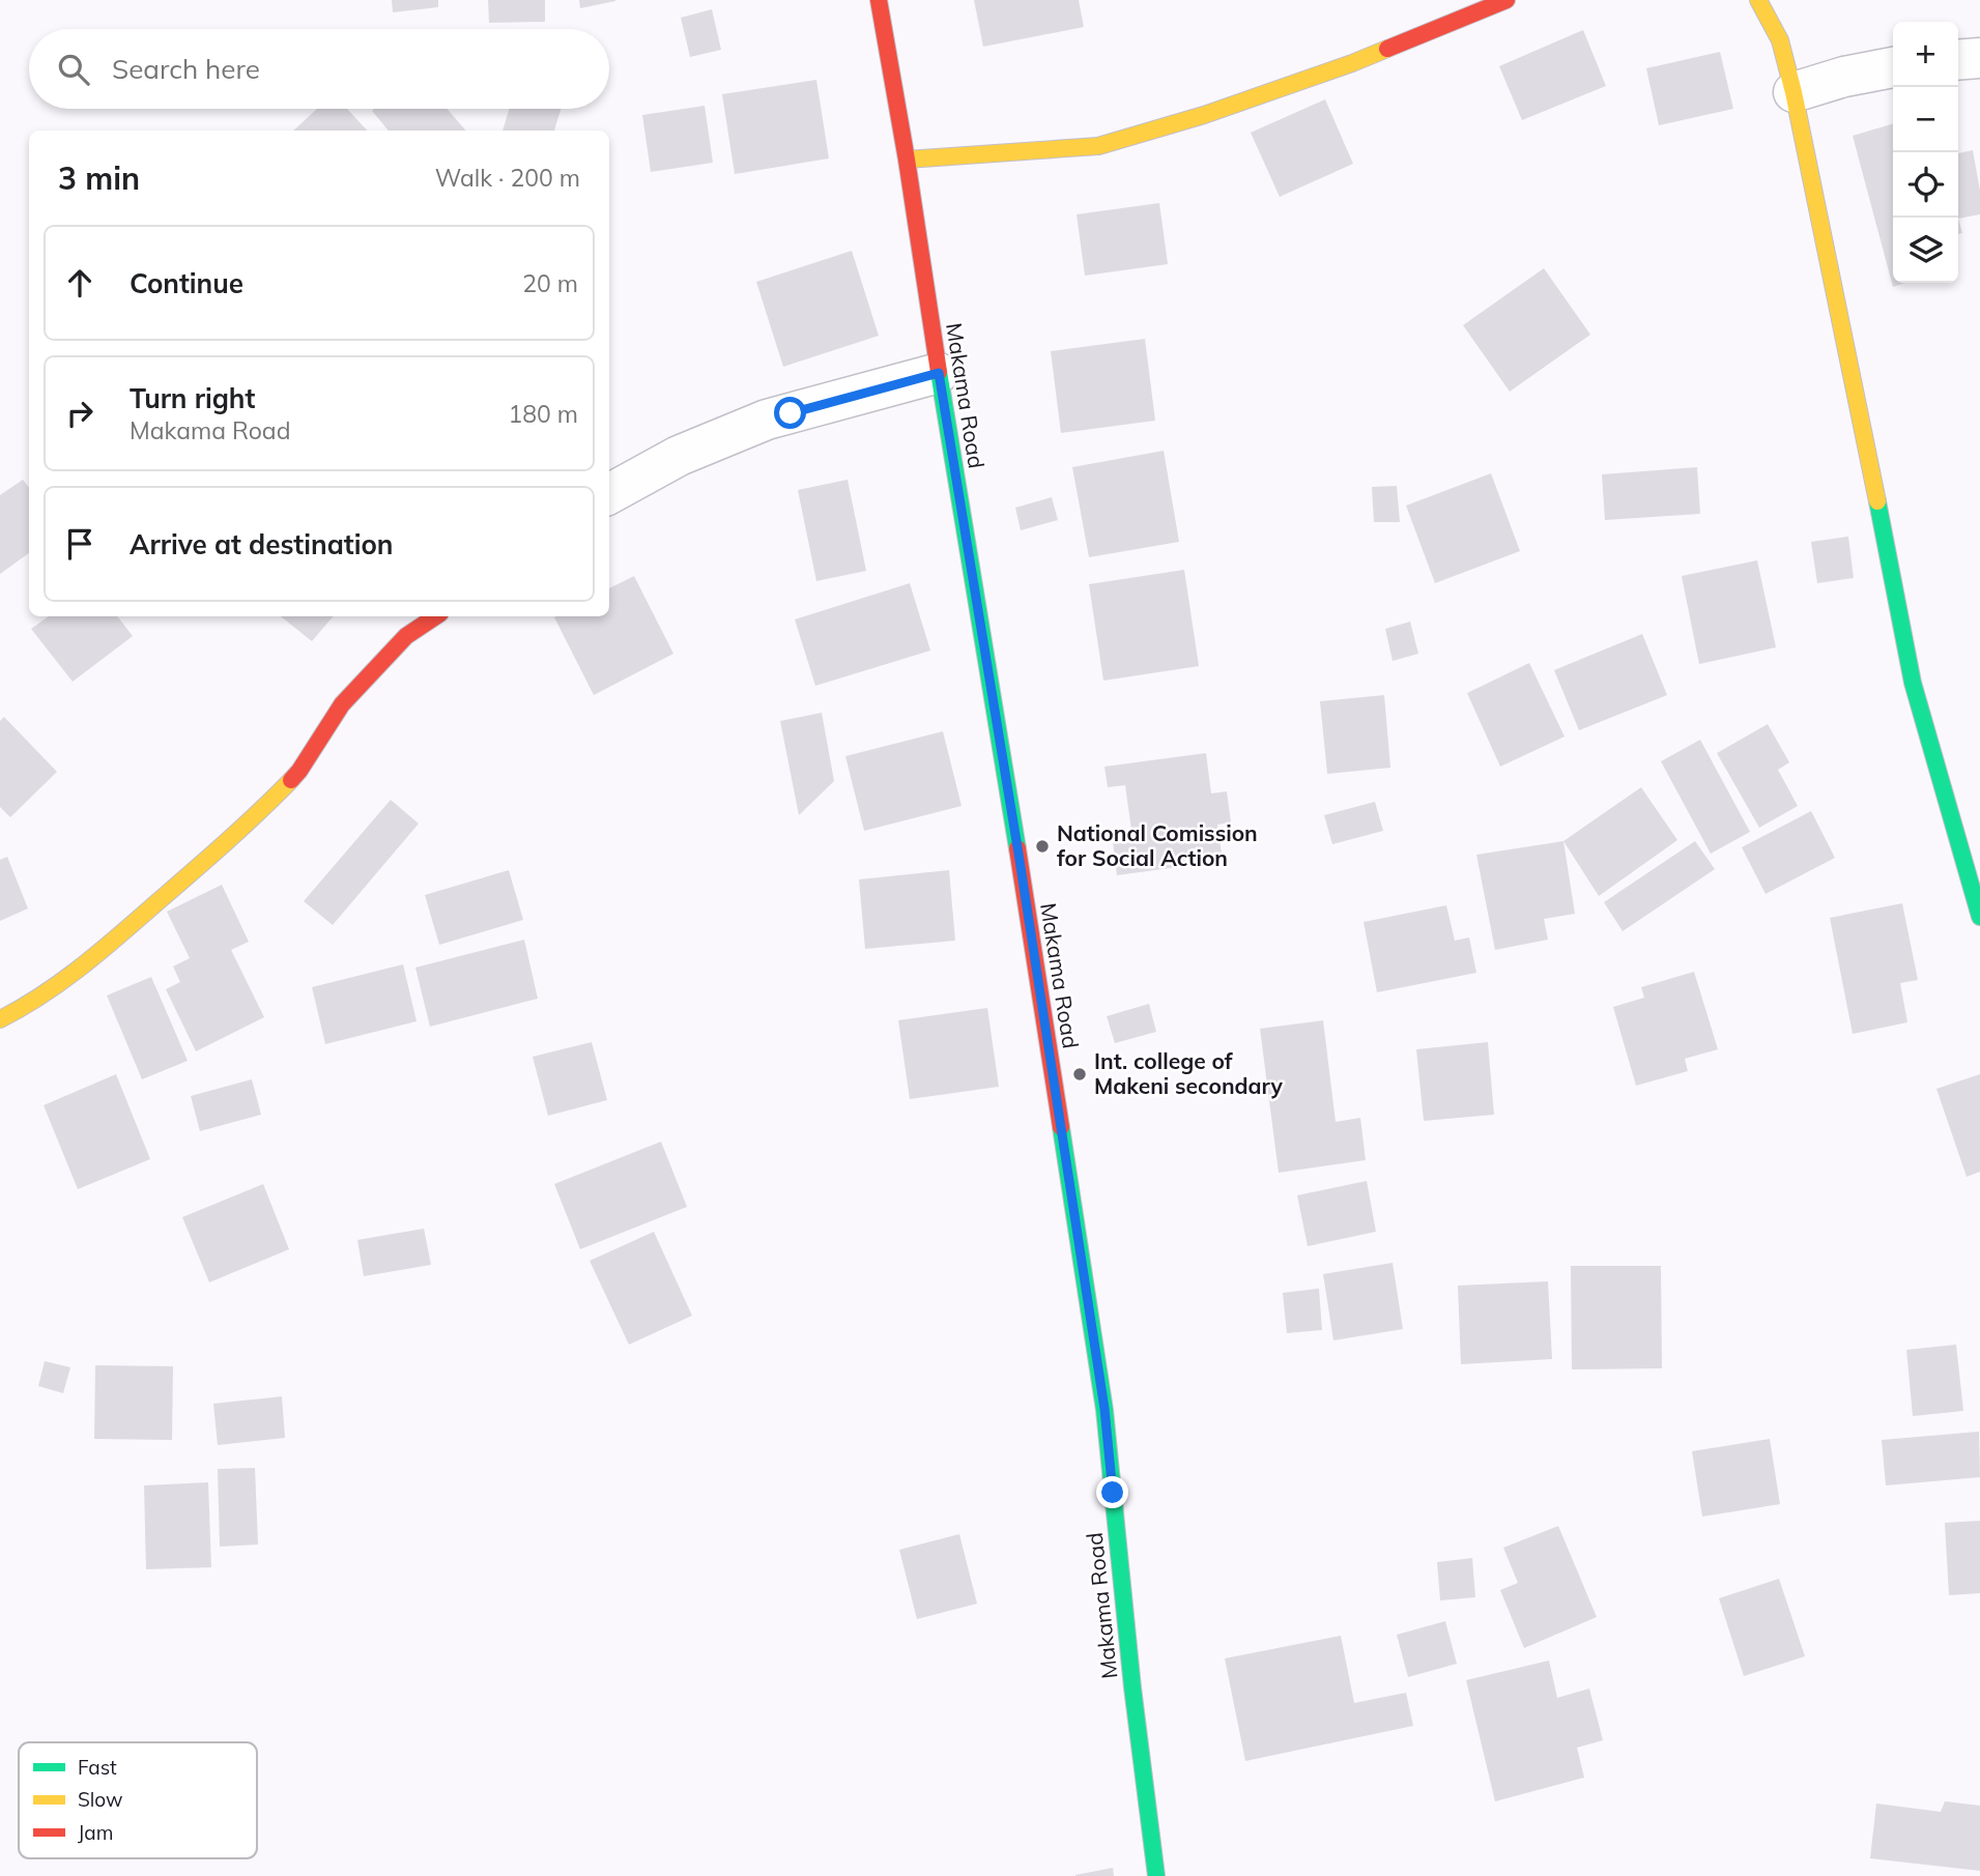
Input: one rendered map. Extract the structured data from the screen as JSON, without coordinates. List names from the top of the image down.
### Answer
{
  "streets": {
    "street": ["Makama Road"]
  },
  "places": ["National Comission for Social Action", "Int. college of Makeni secondary"],
  "legend": ["Fast", "Slow", "Jam"],
  "page": {
    "map_buttons": ["+", "−"],
    "search": "Search here",
    "heading": ["3 min", "Walk · 200 m"],
    "list": [
      ["Continue", "20 m"],
      ["Turn right", "Makama Road", "180 m"],
      "Arrive at destination"
    ]
  }
}
